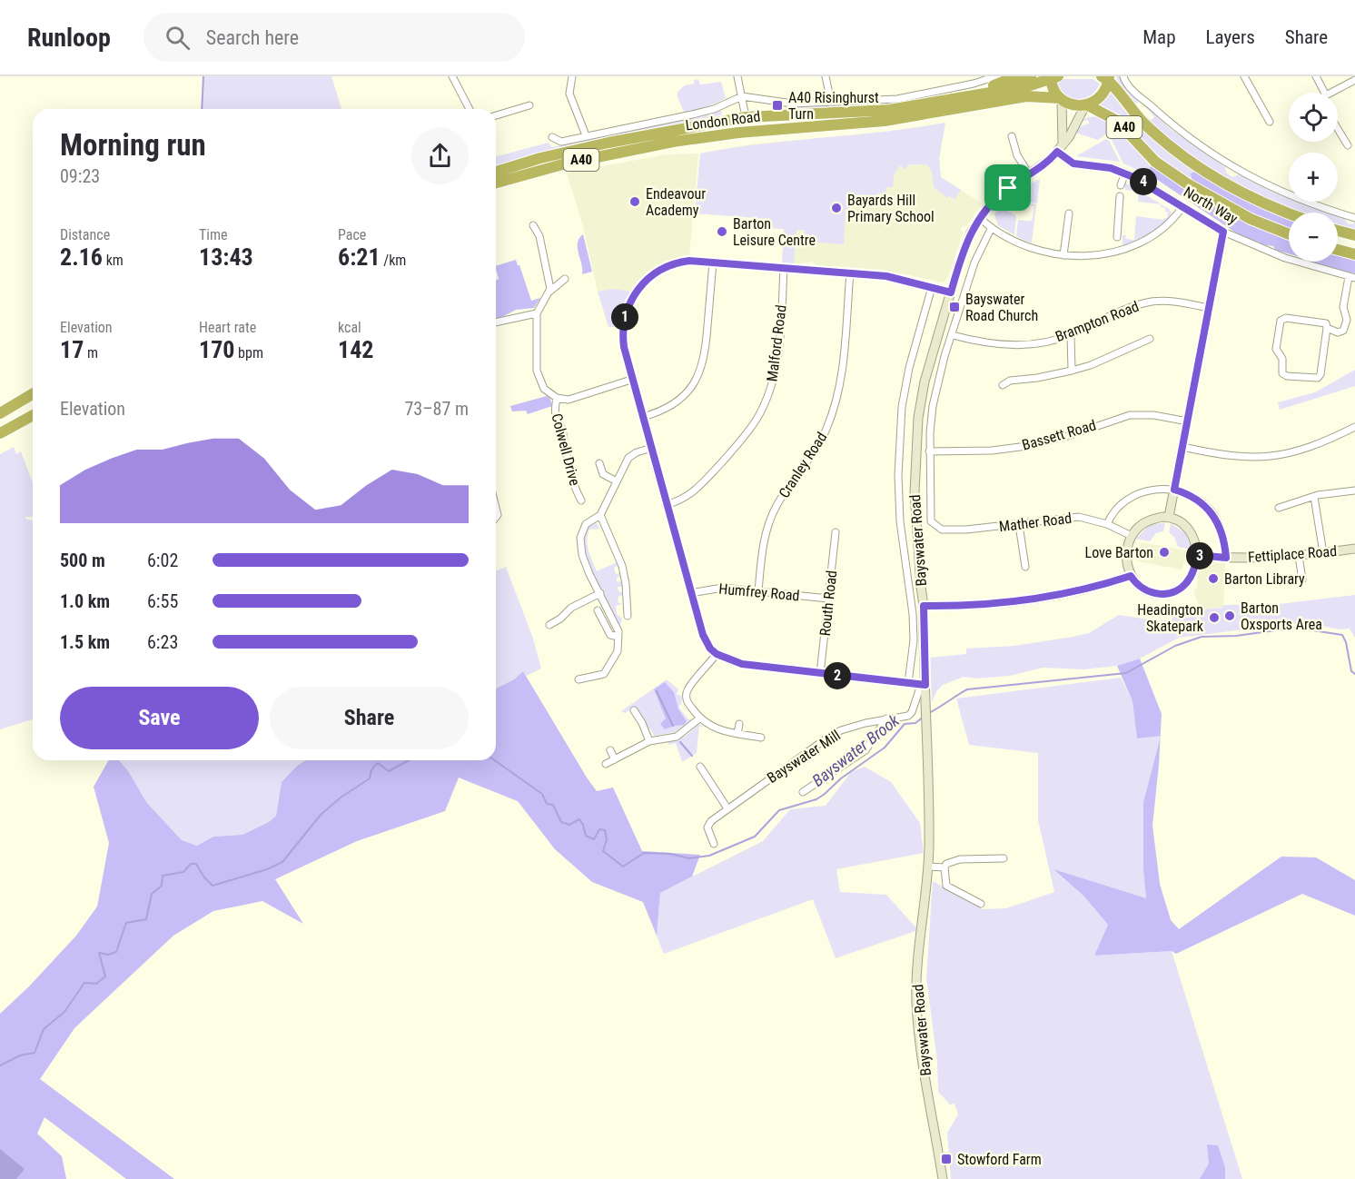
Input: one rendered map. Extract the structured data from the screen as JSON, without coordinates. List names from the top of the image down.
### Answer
{
  "streets": {
    "highway": ["London Road", "A40", "North Way"],
    "street": [
      "Brampton Road",
      "Malford Road",
      "Bassett Road",
      "Colwell Drive",
      "Cranley Road",
      "Mather Road",
      "Bayswater Road",
      "Fettiplace Road",
      "Humfrey Road",
      "Routh Road",
      "Bayswater Mill"
    ]
  },
  "crossings": [
    ["London Road", "North Way"],
    ["London Road", "Bayswater Road"],
    ["North Way", "Bayswater Road"],
    ["Brampton Road", "Bayswater Road"],
    ["Bassett Road", "Bayswater Road"],
    ["Cranley Road", "Humfrey Road"],
    ["Mather Road", "Bayswater Road"],
    ["Mather Road", "Fettiplace Road"],
    ["Bayswater Road", "Bayswater Mill"],
    ["Humfrey Road", "Routh Road"]
  ],
  "water": ["Bayswater Brook"],
  "places": {
    "transit": ["A40 Risinghurst Turn", "Bayswater Road Church", "Stowford Farm"],
    "other": [
      "Endeavour Academy",
      "Bayards Hill Primary School",
      "Barton Leisure Centre",
      "Love Barton",
      "Barton Library",
      "Barton Oxsports Area",
      "Headington Skatepark"
    ]
  },
  "page": {
    "header": "Runloop",
    "search": "Search here",
    "nav": ["Map", "Layers", "Share"],
    "map_buttons": ["+", "−"],
    "heading": ["Morning run", "09:23"],
    "pins": [
      "4",
      "1",
      "3",
      "2"
    ],
    "stats": [
      ["Distance", "2.16 km"],
      ["Time", "13:43"],
      ["Pace", "6:21 /km"],
      ["Elevation", "17 m"],
      ["Heart rate", "170 bpm"],
      ["kcal", "142"]
    ],
    "chart": ["Elevation", "73–87 m"],
    "list": [
      {
        "name": "500 m",
        "note": "6:02"
      },
      {
        "name": "1.0 km",
        "note": "6:55"
      },
      {
        "name": "1.5 km",
        "note": "6:23"
      }
    ],
    "buttons": ["Save", "Share"]
  }
}
